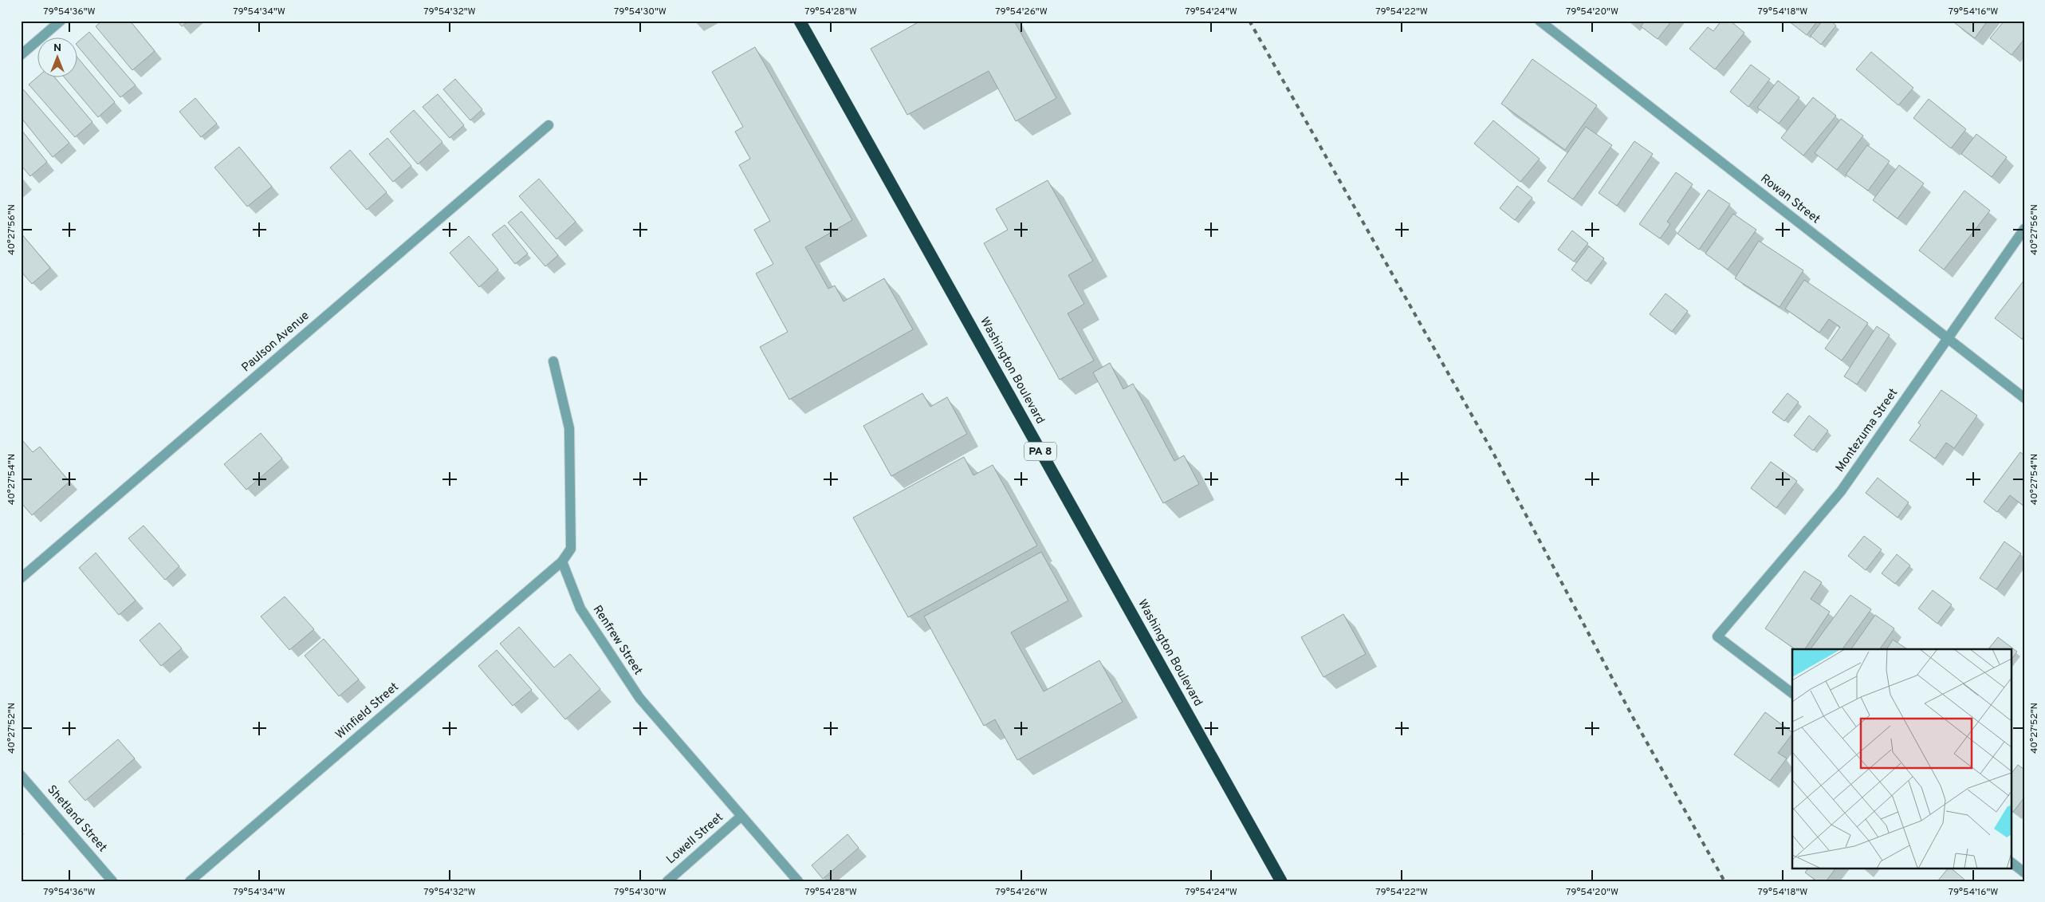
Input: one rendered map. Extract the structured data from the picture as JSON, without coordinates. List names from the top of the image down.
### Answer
{
  "streets": {
    "highway": ["Washington Boulevard", "PA 8"],
    "street": [
      "Rowan Street",
      "Paulson Avenue",
      "Montezuma Street",
      "Renfrew Street",
      "Winfield Street",
      "Shetland Street",
      "Lowell Street"
    ]
  },
  "crossings": [
    ["Rowan Street", "Montezuma Street"],
    ["Renfrew Street", "Winfield Street"],
    ["Renfrew Street", "Lowell Street"]
  ],
  "north": "top",
  "coordinates": [
    "79°54'36\"W",
    "79°54'34\"W",
    "79°54'32\"W",
    "79°54'30\"W",
    "79°54'28\"W",
    "79°54'26\"W",
    "79°54'24\"W",
    "79°54'22\"W",
    "79°54'20\"W",
    "79°54'18\"W",
    "79°54'16\"W",
    "40°27'56\"N",
    "40°27'54\"N",
    "40°27'52\"N"
  ]
}
